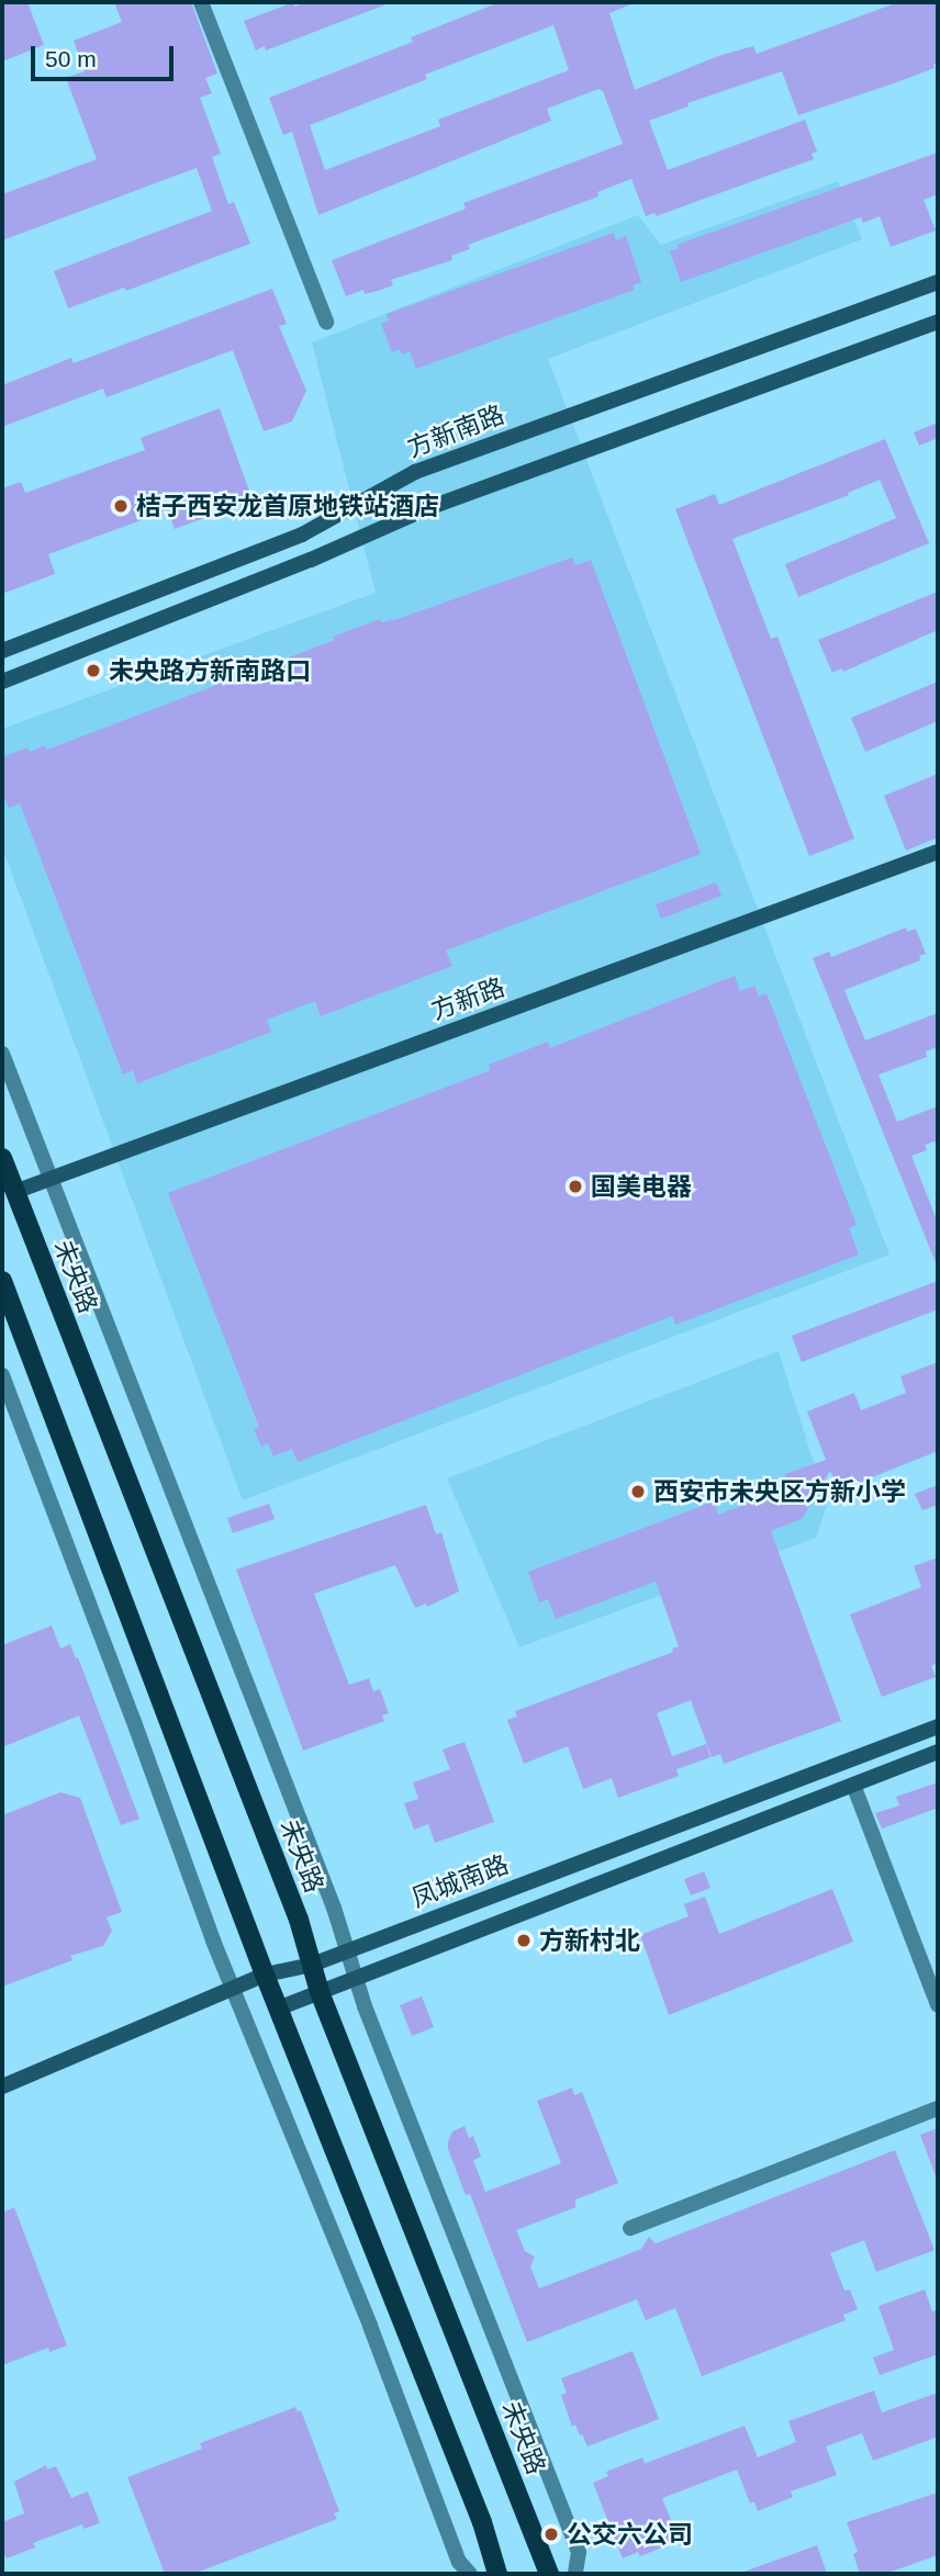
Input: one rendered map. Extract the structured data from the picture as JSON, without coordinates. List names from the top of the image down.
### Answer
{
  "streets": {
    "main road": ["未央路"],
    "street": ["方新南路", "方新路", "凤城南路"]
  },
  "crossings": [
    ["方新路", "未央路"],
    ["未央路", "凤城南路"]
  ],
  "places": [
    "桔子西安龙首原地铁站酒店",
    "未央路方新南路口",
    "国美电器",
    "西安市未央区方新小学",
    "方新村北",
    "公交六公司"
  ],
  "scale_bar": "50 m"
}
